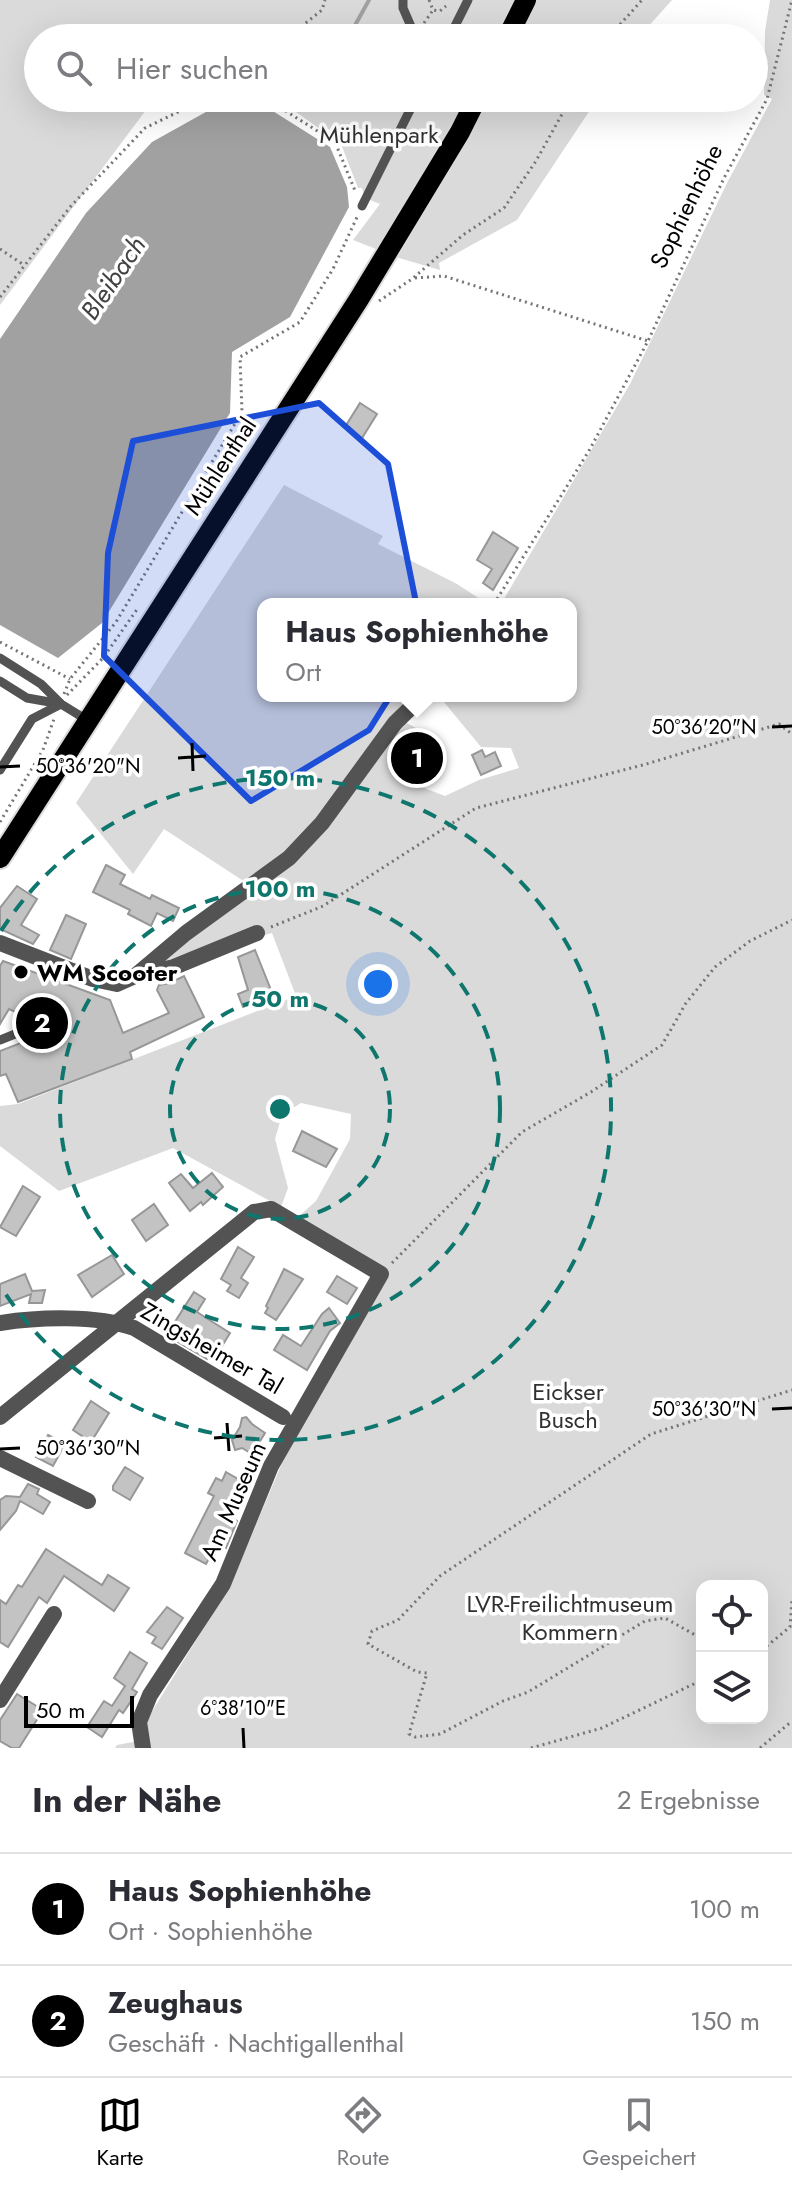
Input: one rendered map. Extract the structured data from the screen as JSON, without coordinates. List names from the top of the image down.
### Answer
{
  "streets": {
    "main road": ["Mühlenthal"],
    "street": ["Zingsheimer Tal", "Am Museum"],
    "path": ["Sophienhöhe"]
  },
  "crossings": [
    ["Zingsheimer Tal", "Am Museum"]
  ],
  "water": ["Bleibach"],
  "parks": ["Mühlenpark", "Eickser Busch", "LVR-Freilichtmuseum Kommern"],
  "places": ["WM Scooter"],
  "scale_bar": "50 m",
  "page": {
    "search": "Hier suchen",
    "popup": ["Haus Sophienhöhe", "Ort"],
    "pins": ["1", "2"],
    "scale": "50 m",
    "heading": ["In der Nähe", "2 Ergebnisse"],
    "list": [
      {
        "mark": "1",
        "name": "Haus Sophienhöhe",
        "note": "Ort · Sophienhöhe",
        "value": "100 m"
      },
      {
        "mark": "2",
        "name": "Zeughaus",
        "note": "Geschäft · Nachtigallenthal",
        "value": "150 m"
      }
    ],
    "nav": ["Karte", "Route", "Gespeichert"]
  },
  "coordinates": ["50°36'20\"N", "50°36'30\"N", "6°38'10\"E"],
  "rings": ["150 m", "100 m", "50 m"]
}
